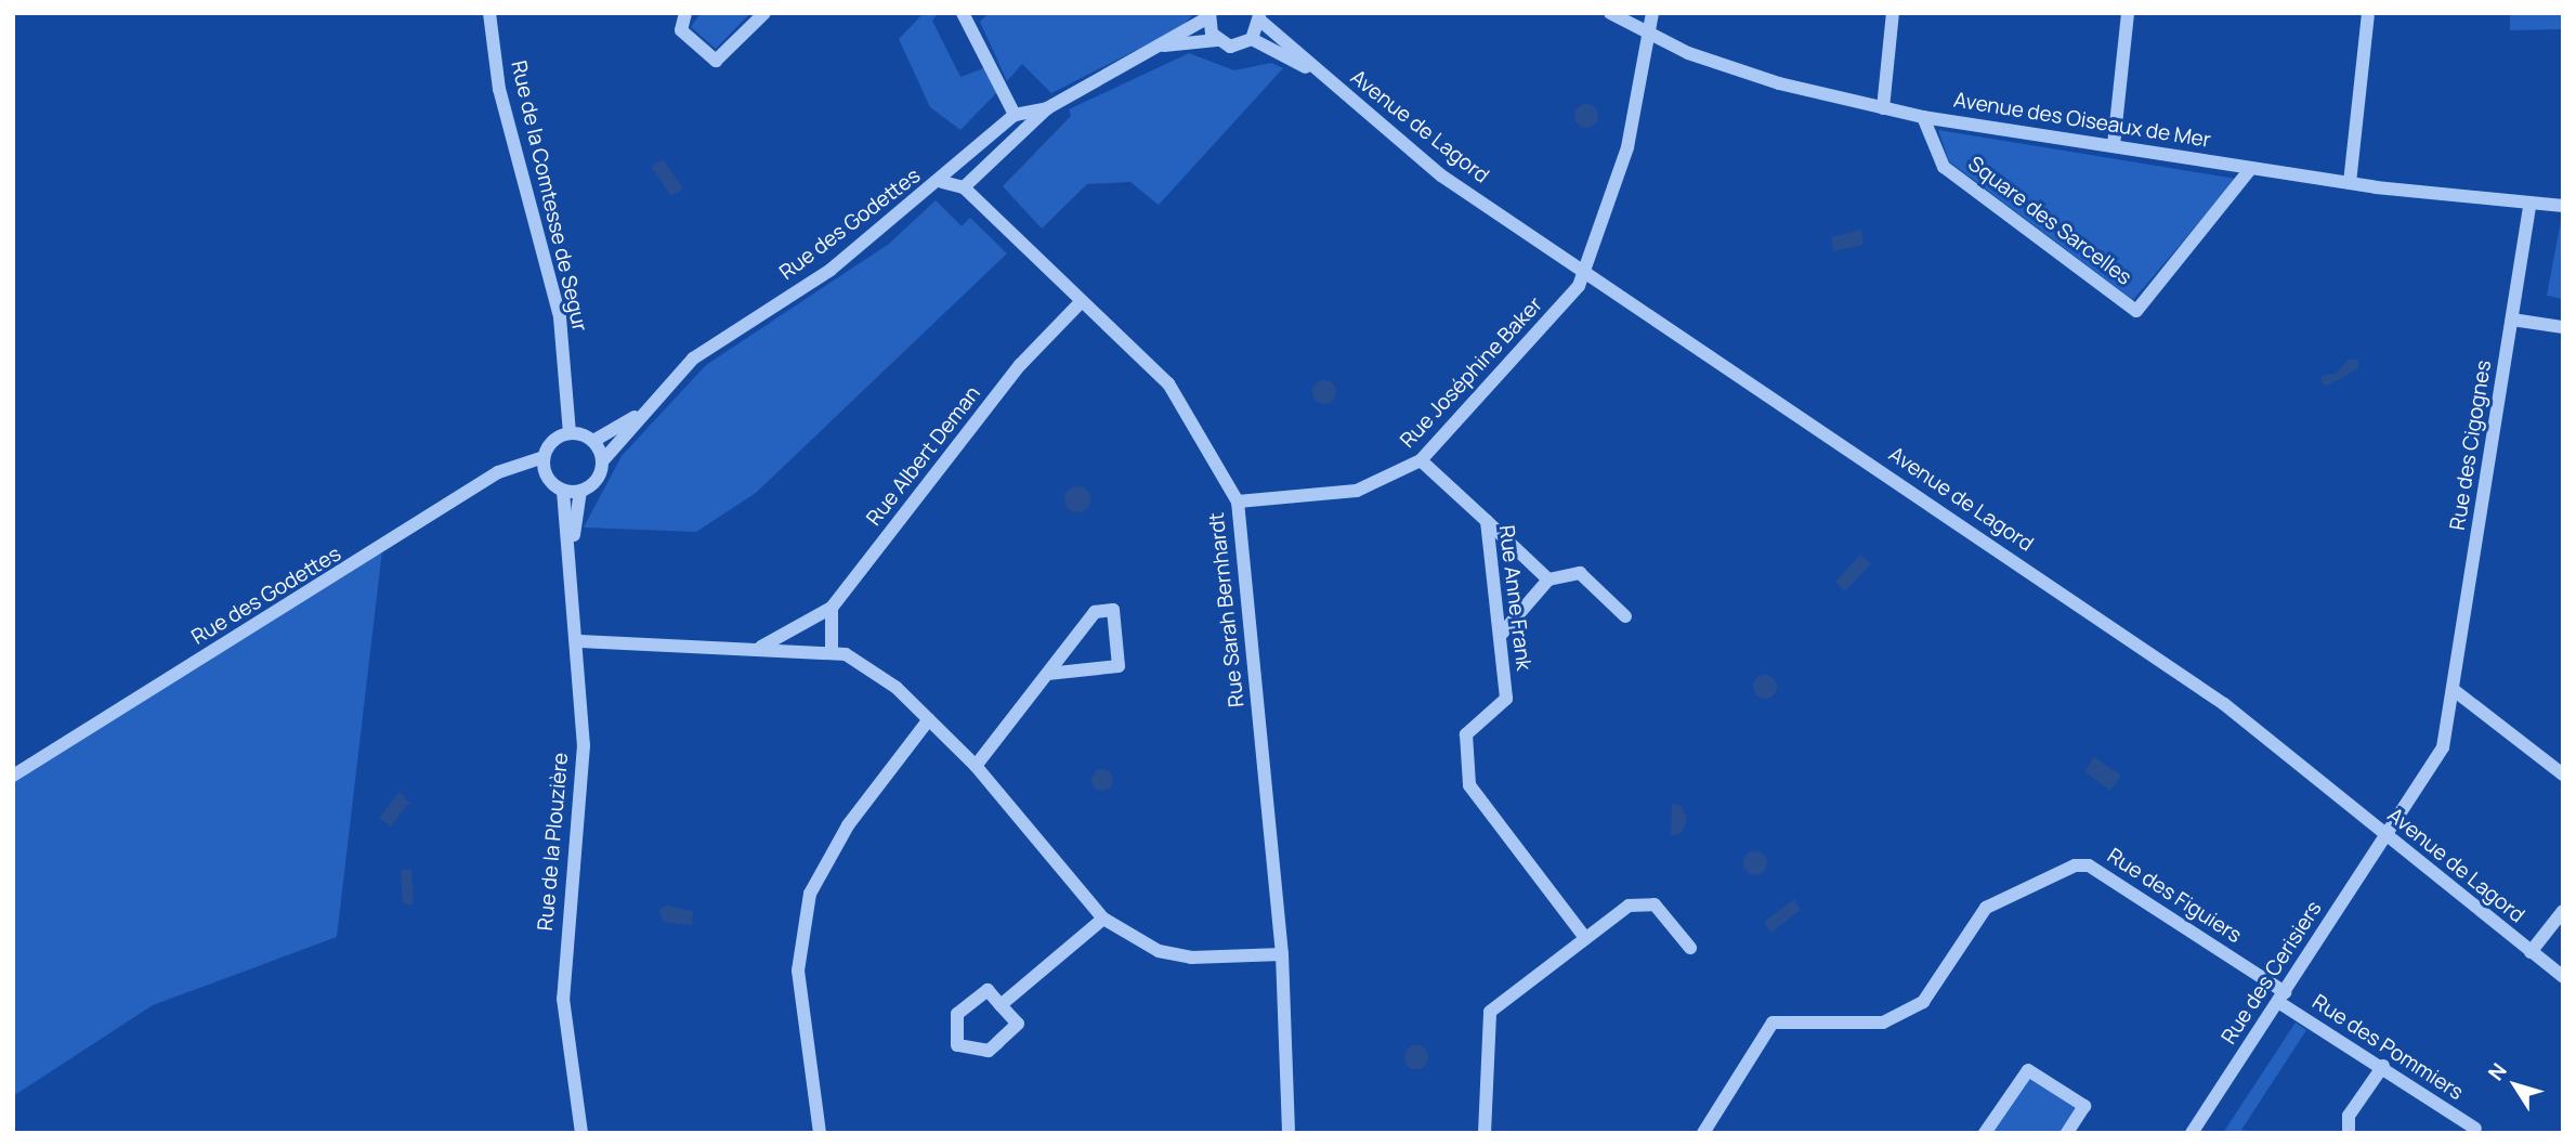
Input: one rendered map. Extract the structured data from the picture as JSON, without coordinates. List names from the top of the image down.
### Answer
{
  "streets": {
    "street": [
      "Avenue des Oiseaux de Mer",
      "Avenue de Lagord",
      "Rue de la Comtesse de Segur",
      "Square des Sarcelles",
      "Rue des Godettes",
      "Rue Joséphine Baker",
      "Rue des Cigognes",
      "Rue Albert Deman",
      "Rue Anne Frank",
      "Rue Sarah Bernhardt",
      "Rue de la Plouzière",
      "Rue des Figuiers",
      "Rue des Cerisiers",
      "Rue des Pommiers"
    ]
  },
  "crossings": [
    ["Avenue des Oiseaux de Mer", "Square des Sarcelles"],
    ["Avenue des Oiseaux de Mer", "Rue des Cigognes"],
    ["Avenue de Lagord", "Rue Joséphine Baker"],
    ["Avenue de Lagord", "Rue des Cigognes"],
    ["Avenue de Lagord", "Rue des Cerisiers"],
    ["Rue de la Comtesse de Segur", "Rue des Godettes"],
    ["Rue de la Comtesse de Segur", "Rue de la Plouzière"],
    ["Rue des Godettes", "Rue de la Plouzière"],
    ["Rue Joséphine Baker", "Rue Anne Frank"],
    ["Rue Joséphine Baker", "Rue Sarah Bernhardt"],
    ["Rue des Cigognes", "Rue des Cerisiers"],
    ["Rue Albert Deman", "Rue Sarah Bernhardt"],
    ["Rue des Figuiers", "Rue des Cerisiers"],
    ["Rue des Figuiers", "Rue des Pommiers"],
    ["Rue des Cerisiers", "Rue des Pommiers"]
  ],
  "north": "top left"
}
